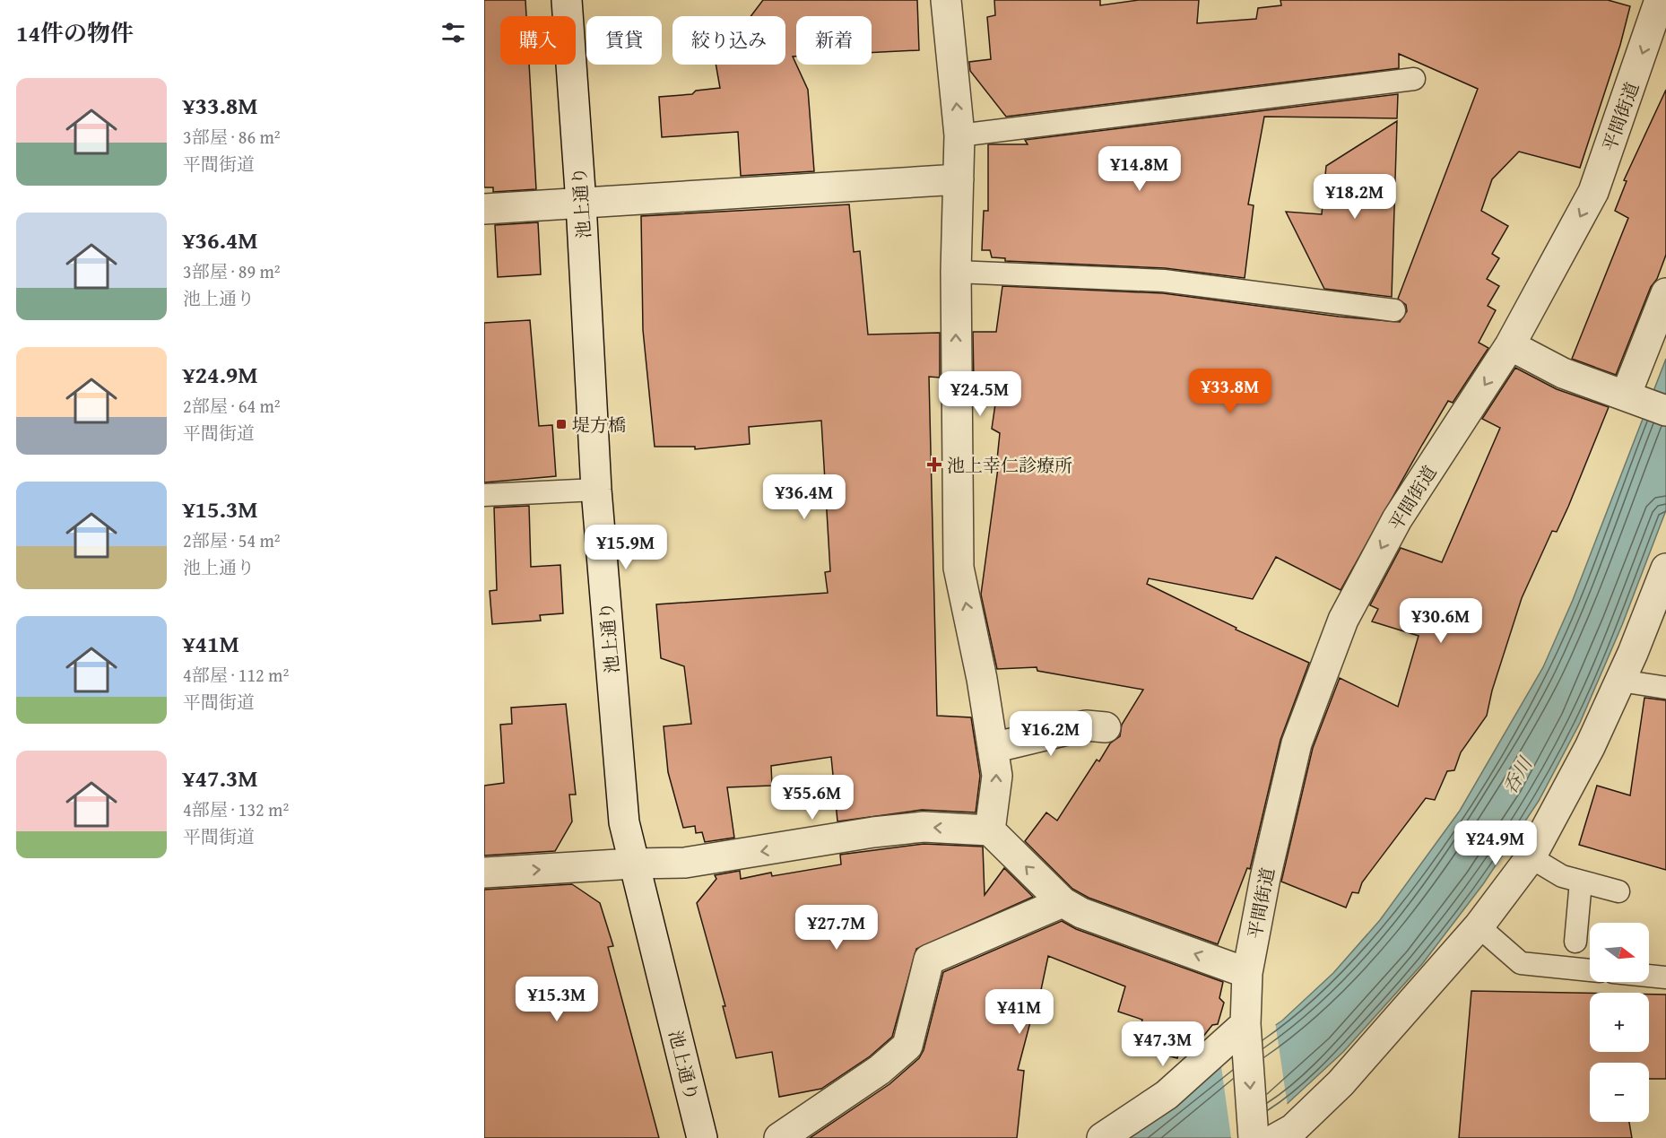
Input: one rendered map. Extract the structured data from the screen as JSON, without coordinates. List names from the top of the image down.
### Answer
{
  "streets": {
    "street": ["平間街道", "池上通り"]
  },
  "one_way": ["平間街道"],
  "water": ["呑川"],
  "places": {
    "transit": ["堤方橋"],
    "health": ["池上幸仁診療所"]
  },
  "north": "right",
  "page": {
    "heading": "14件の物件",
    "chip": [
      "購入",
      "賃貸",
      "絞り込み",
      "新着"
    ],
    "list": [
      {
        "name": "¥33.8M",
        "note": "3部屋 · 86 m² · 平間街道"
      },
      {
        "name": "¥36.4M",
        "note": "3部屋 · 89 m² · 池上通り"
      },
      {
        "name": "¥24.9M",
        "note": "2部屋 · 64 m² · 平間街道"
      },
      {
        "name": "¥15.3M",
        "note": "2部屋 · 54 m² · 池上通り"
      },
      {
        "name": "¥41M",
        "note": "4部屋 · 112 m² · 平間街道"
      },
      {
        "name": "¥47.3M",
        "note": "4部屋 · 132 m² · 平間街道"
      }
    ],
    "price": [
      "¥14.8M",
      "¥18.2M",
      "¥33.8M",
      "¥24.5M",
      "¥36.4M",
      "¥15.9M",
      "¥30.6M",
      "¥16.2M",
      "¥55.6M",
      "¥24.9M",
      "¥27.7M",
      "¥15.3M",
      "¥41M",
      "¥47.3M"
    ],
    "map_buttons": ["+", "−"]
  }
}
